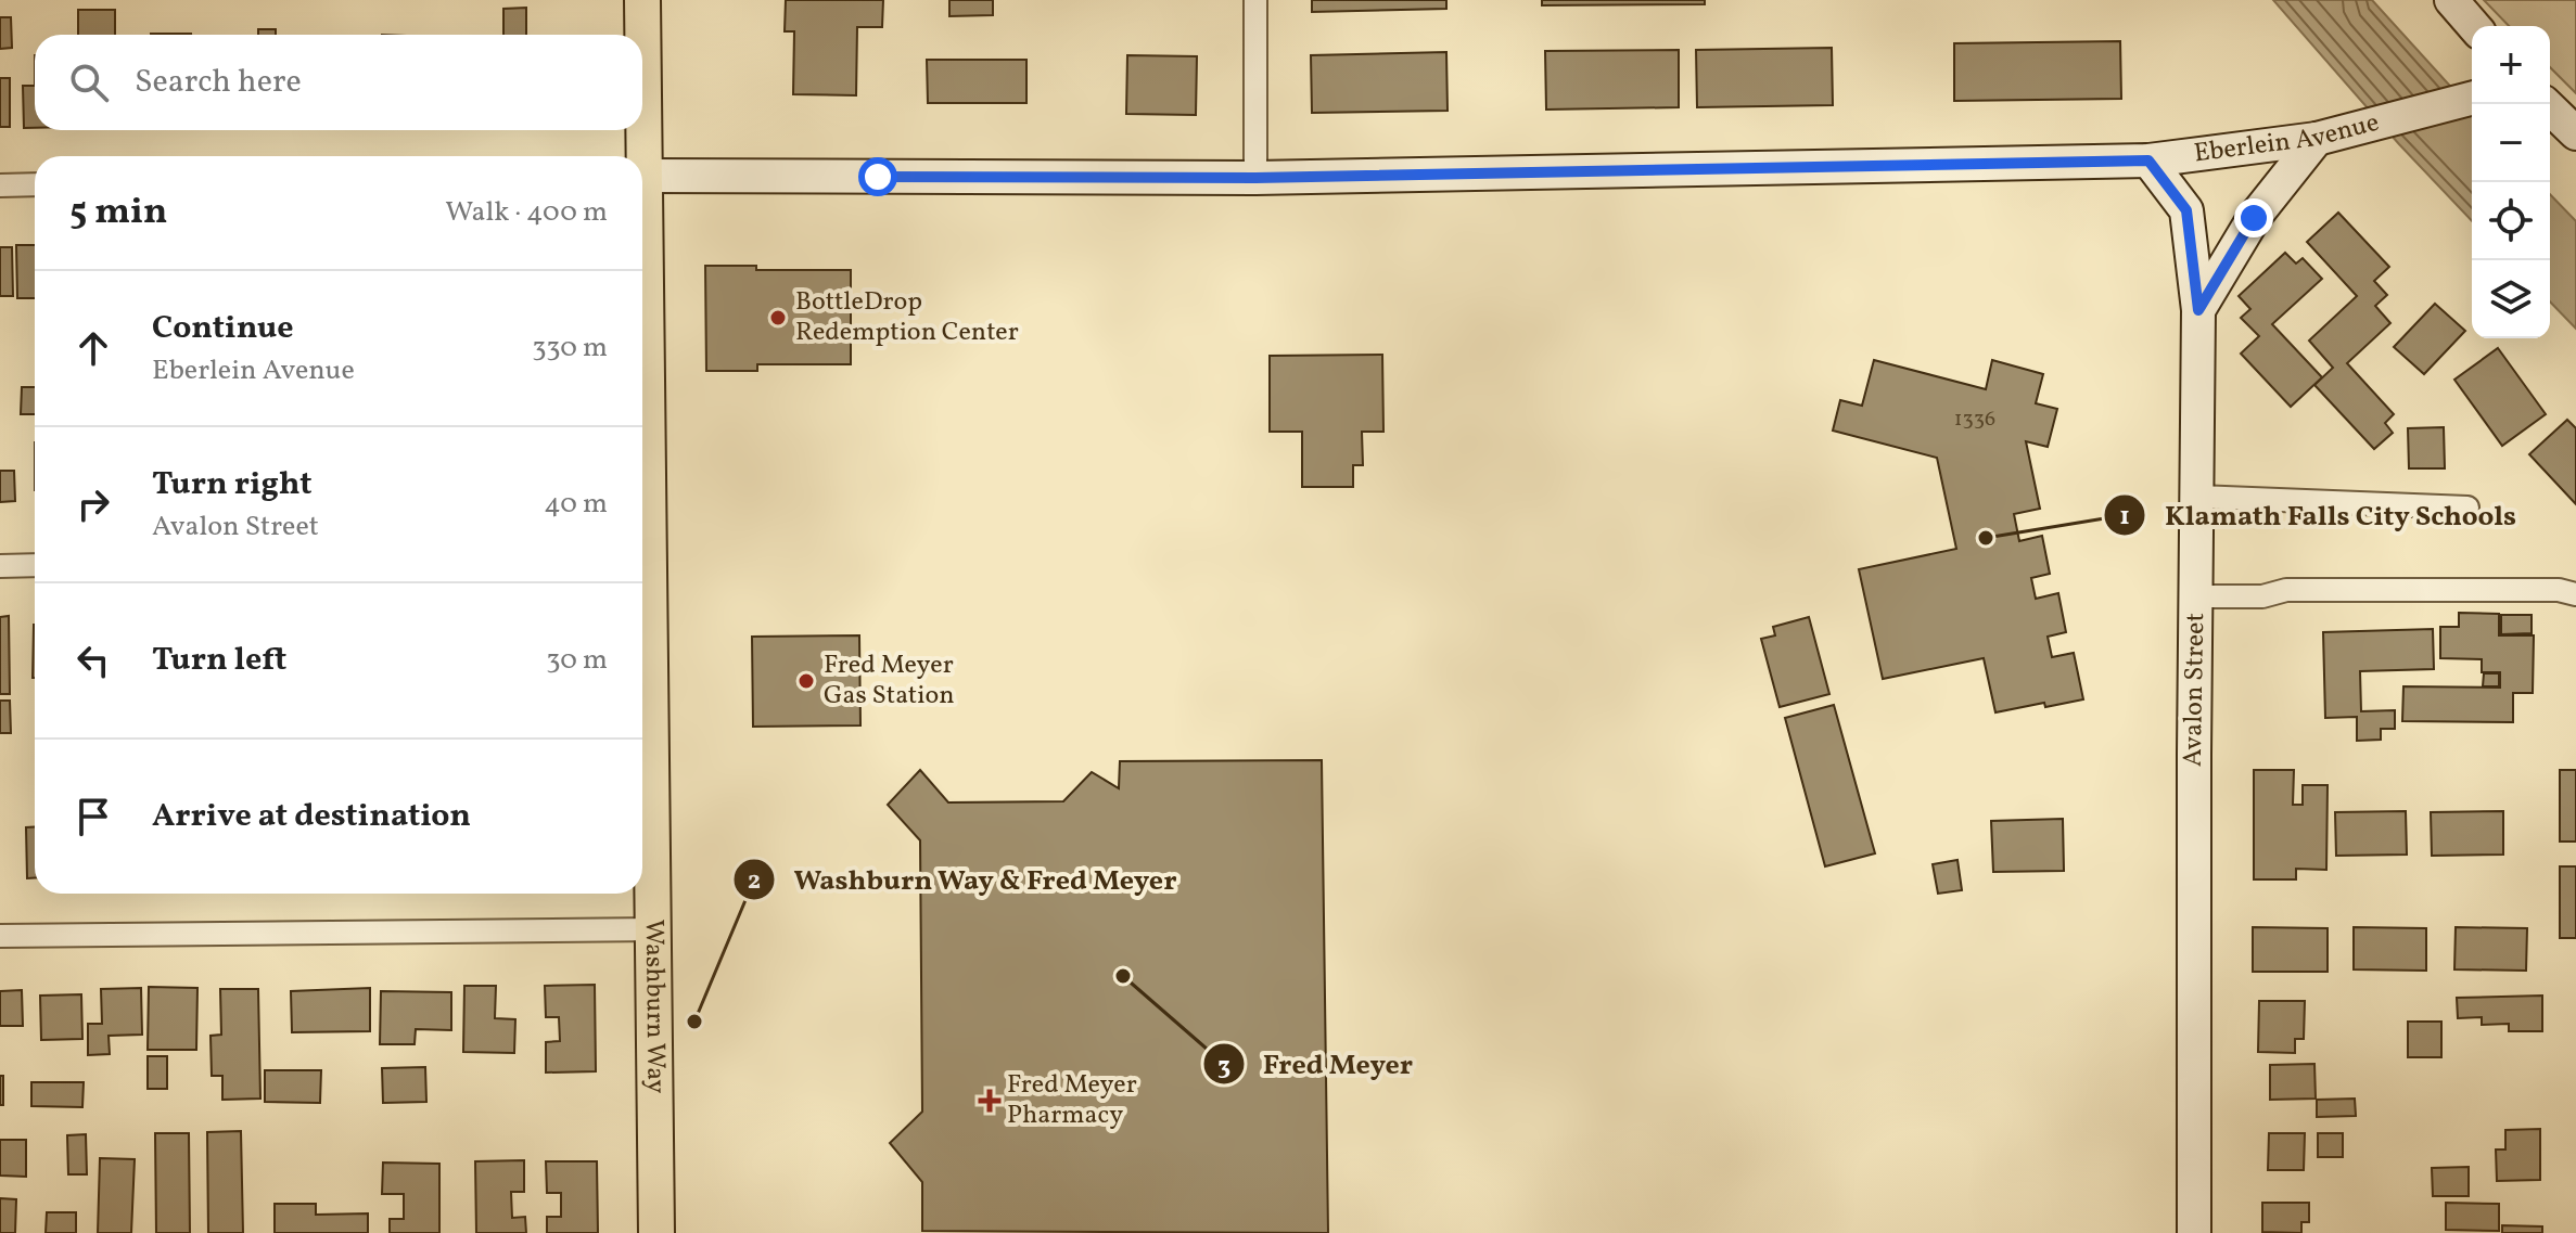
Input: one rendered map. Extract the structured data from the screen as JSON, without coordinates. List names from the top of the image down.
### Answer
{
  "streets": {
    "main road": ["Washburn Way"],
    "street": ["Eberlein Avenue", "Avalon Street"]
  },
  "crossings": [
    ["Eberlein Avenue", "Avalon Street"]
  ],
  "places": {
    "other": [
      "BottleDrop Redemption Center",
      "Klamath Falls City Schools",
      "Fred Meyer Gas Station",
      "Fred Meyer",
      "Washburn Way & Fred Meyer"
    ],
    "health": ["Fred Meyer Pharmacy"]
  },
  "house_numbers": ["1336"],
  "page": {
    "map_buttons": ["+", "−"],
    "search": "Search here",
    "heading": ["5 min", "Walk · 400 m"],
    "list": [
      ["Continue", "Eberlein Avenue", "330 m"],
      ["Turn right", "Avalon Street", "40 m"],
      ["Turn left", "30 m"],
      "Arrive at destination"
    ]
  }
}
